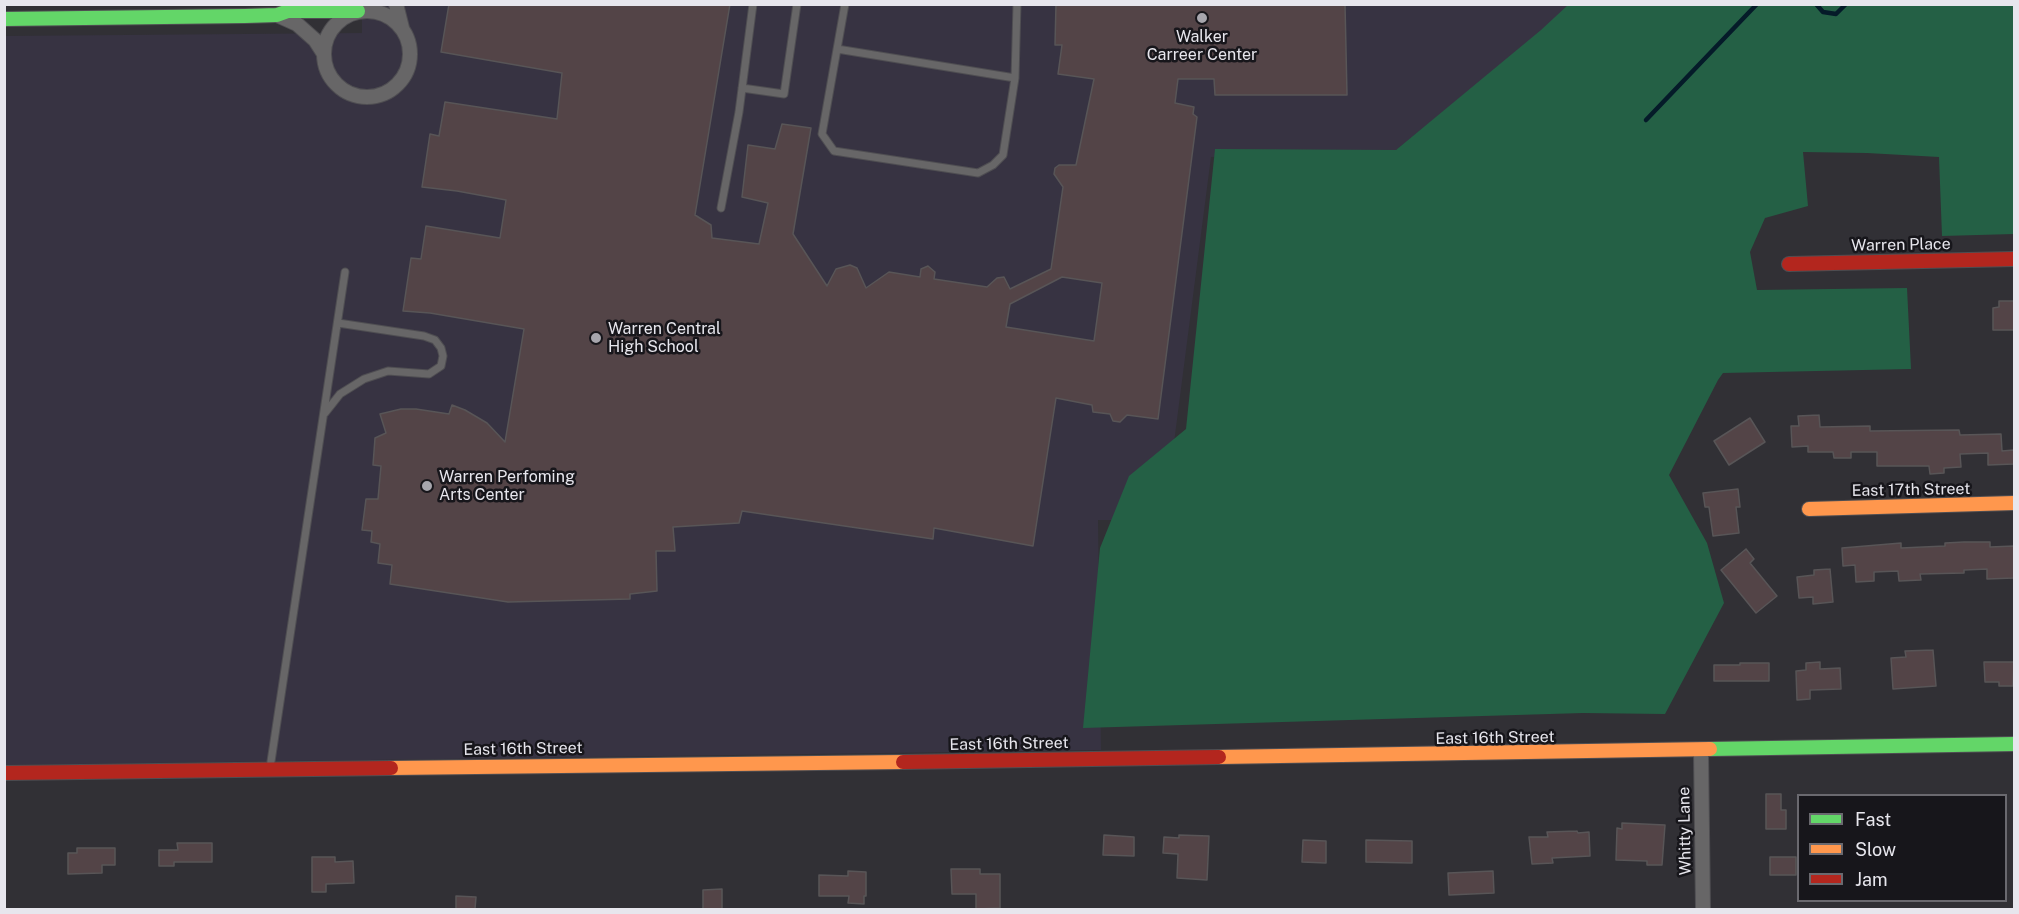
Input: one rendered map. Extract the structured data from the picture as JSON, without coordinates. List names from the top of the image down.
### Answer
{
  "streets": {
    "street": [
      "Warren Place",
      "East 17th Street",
      "East 16th Street",
      "Whitty Lane"
    ]
  },
  "crossings": [
    ["East 16th Street", "Whitty Lane"]
  ],
  "places": ["Walker Carreer Center", "Warren Central High School", "Warren Perfoming Arts Center"],
  "legend": ["Fast", "Slow", "Jam"]
}
